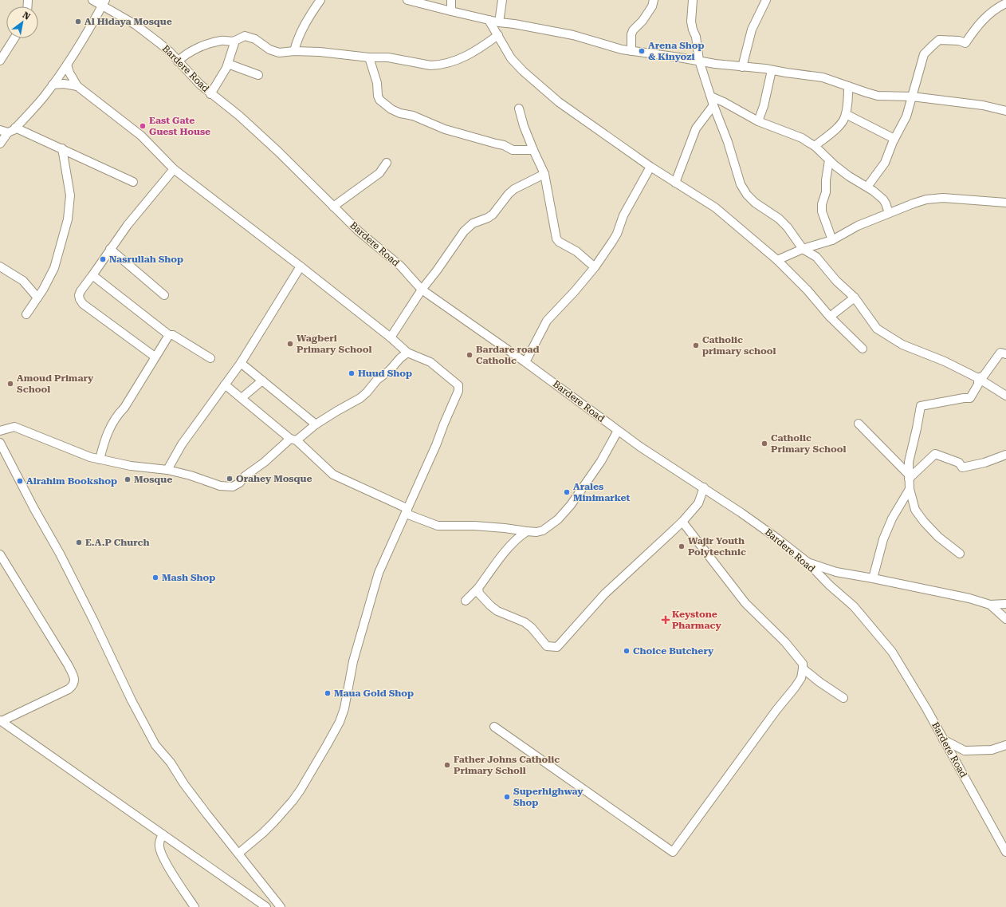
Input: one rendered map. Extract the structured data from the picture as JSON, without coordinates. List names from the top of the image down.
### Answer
{
  "streets": {
    "street": ["Bardere Road"]
  },
  "places": {
    "other": [
      "Al Hidaya Mosque",
      "Arena Shop & Kinyozi",
      "East Gate Guest House",
      "Nasrullah Shop",
      "Wagberi Primary School",
      "Catholic primary school",
      "Bardare road Catholic",
      "Huud Shop",
      "Amoud Primary School",
      "Catholic Primary School",
      "Orahey Mosque",
      "Mosque",
      "Alrahim Bookshop",
      "Arales Minimarket",
      "E.A.P Church",
      "Wajir Youth Polytechnic",
      "Mash Shop",
      "Choice Butchery",
      "Maua Gold Shop",
      "Father Johns Catholic Primary Scholl",
      "Superhighway Shop"
    ],
    "health": ["Keystone Pharmacy"]
  },
  "north": "top right"
}
